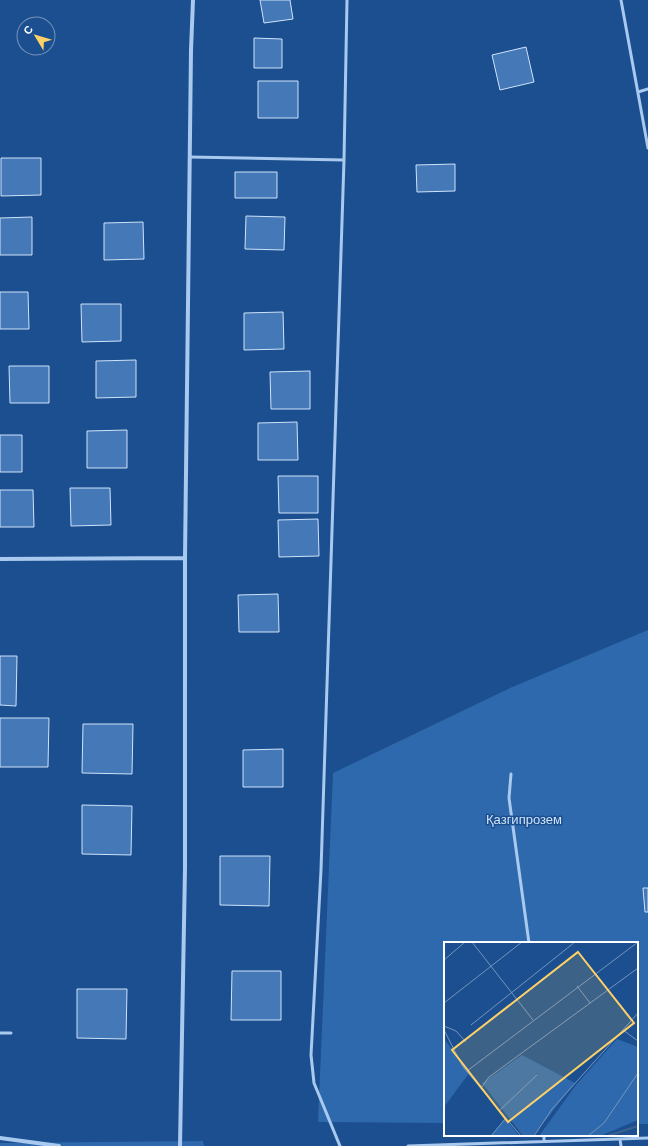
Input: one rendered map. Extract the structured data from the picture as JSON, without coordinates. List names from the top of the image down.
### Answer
{
  "parks": ["Қазгипрозем"],
  "north": "top left"
}
